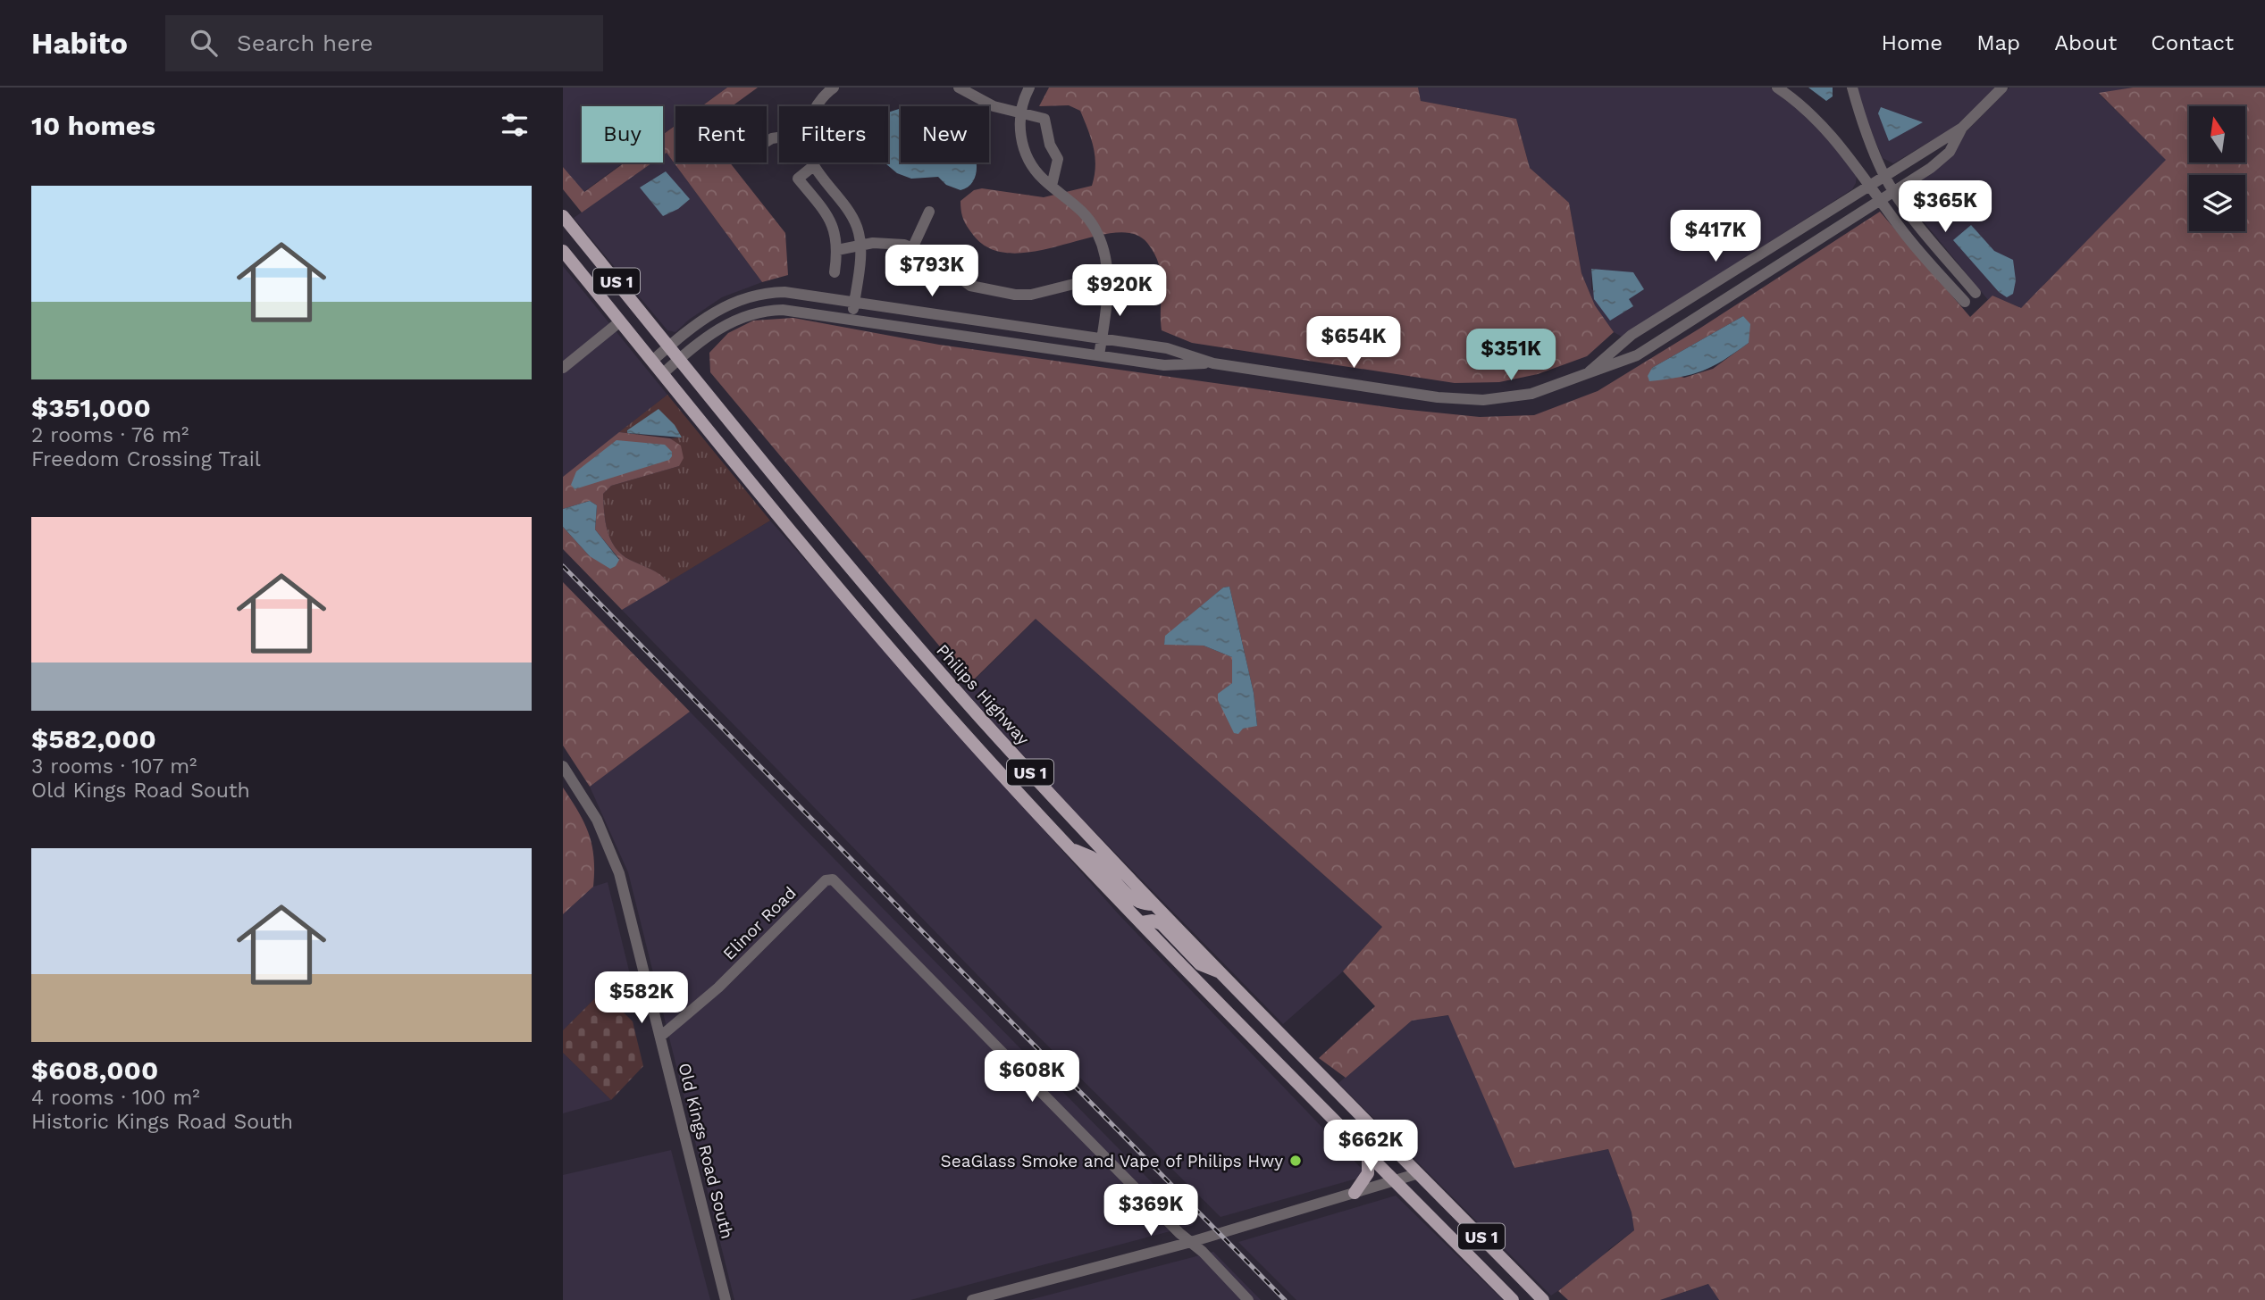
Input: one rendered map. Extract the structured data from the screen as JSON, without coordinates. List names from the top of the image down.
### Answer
{
  "streets": {
    "main road": ["US 1", "Philips Highway"],
    "street": ["Elinor Road", "Old Kings Road South"]
  },
  "crossings": [
    ["Elinor Road", "Old Kings Road South"]
  ],
  "places": ["SeaGlass Smoke and Vape of Philips Hwy"],
  "north": "top",
  "page": {
    "header": "Habito",
    "search": "Search here",
    "nav": [
      "Home",
      "Map",
      "About",
      "Contact"
    ],
    "heading": "10 homes",
    "chip": [
      "Buy",
      "Rent",
      "Filters",
      "New"
    ],
    "list": [
      {
        "name": "$351,000",
        "note": "2 rooms · 76 m² · Freedom Crossing Trail"
      },
      {
        "name": "$582,000",
        "note": "3 rooms · 107 m² · Old Kings Road South"
      },
      {
        "name": "$608,000",
        "note": "4 rooms · 100 m² · Historic Kings Road South"
      }
    ],
    "price": [
      "$365K",
      "$417K",
      "$793K",
      "$920K",
      "$654K",
      "$351K",
      "$582K",
      "$608K",
      "$662K",
      "$369K"
    ]
  }
}
